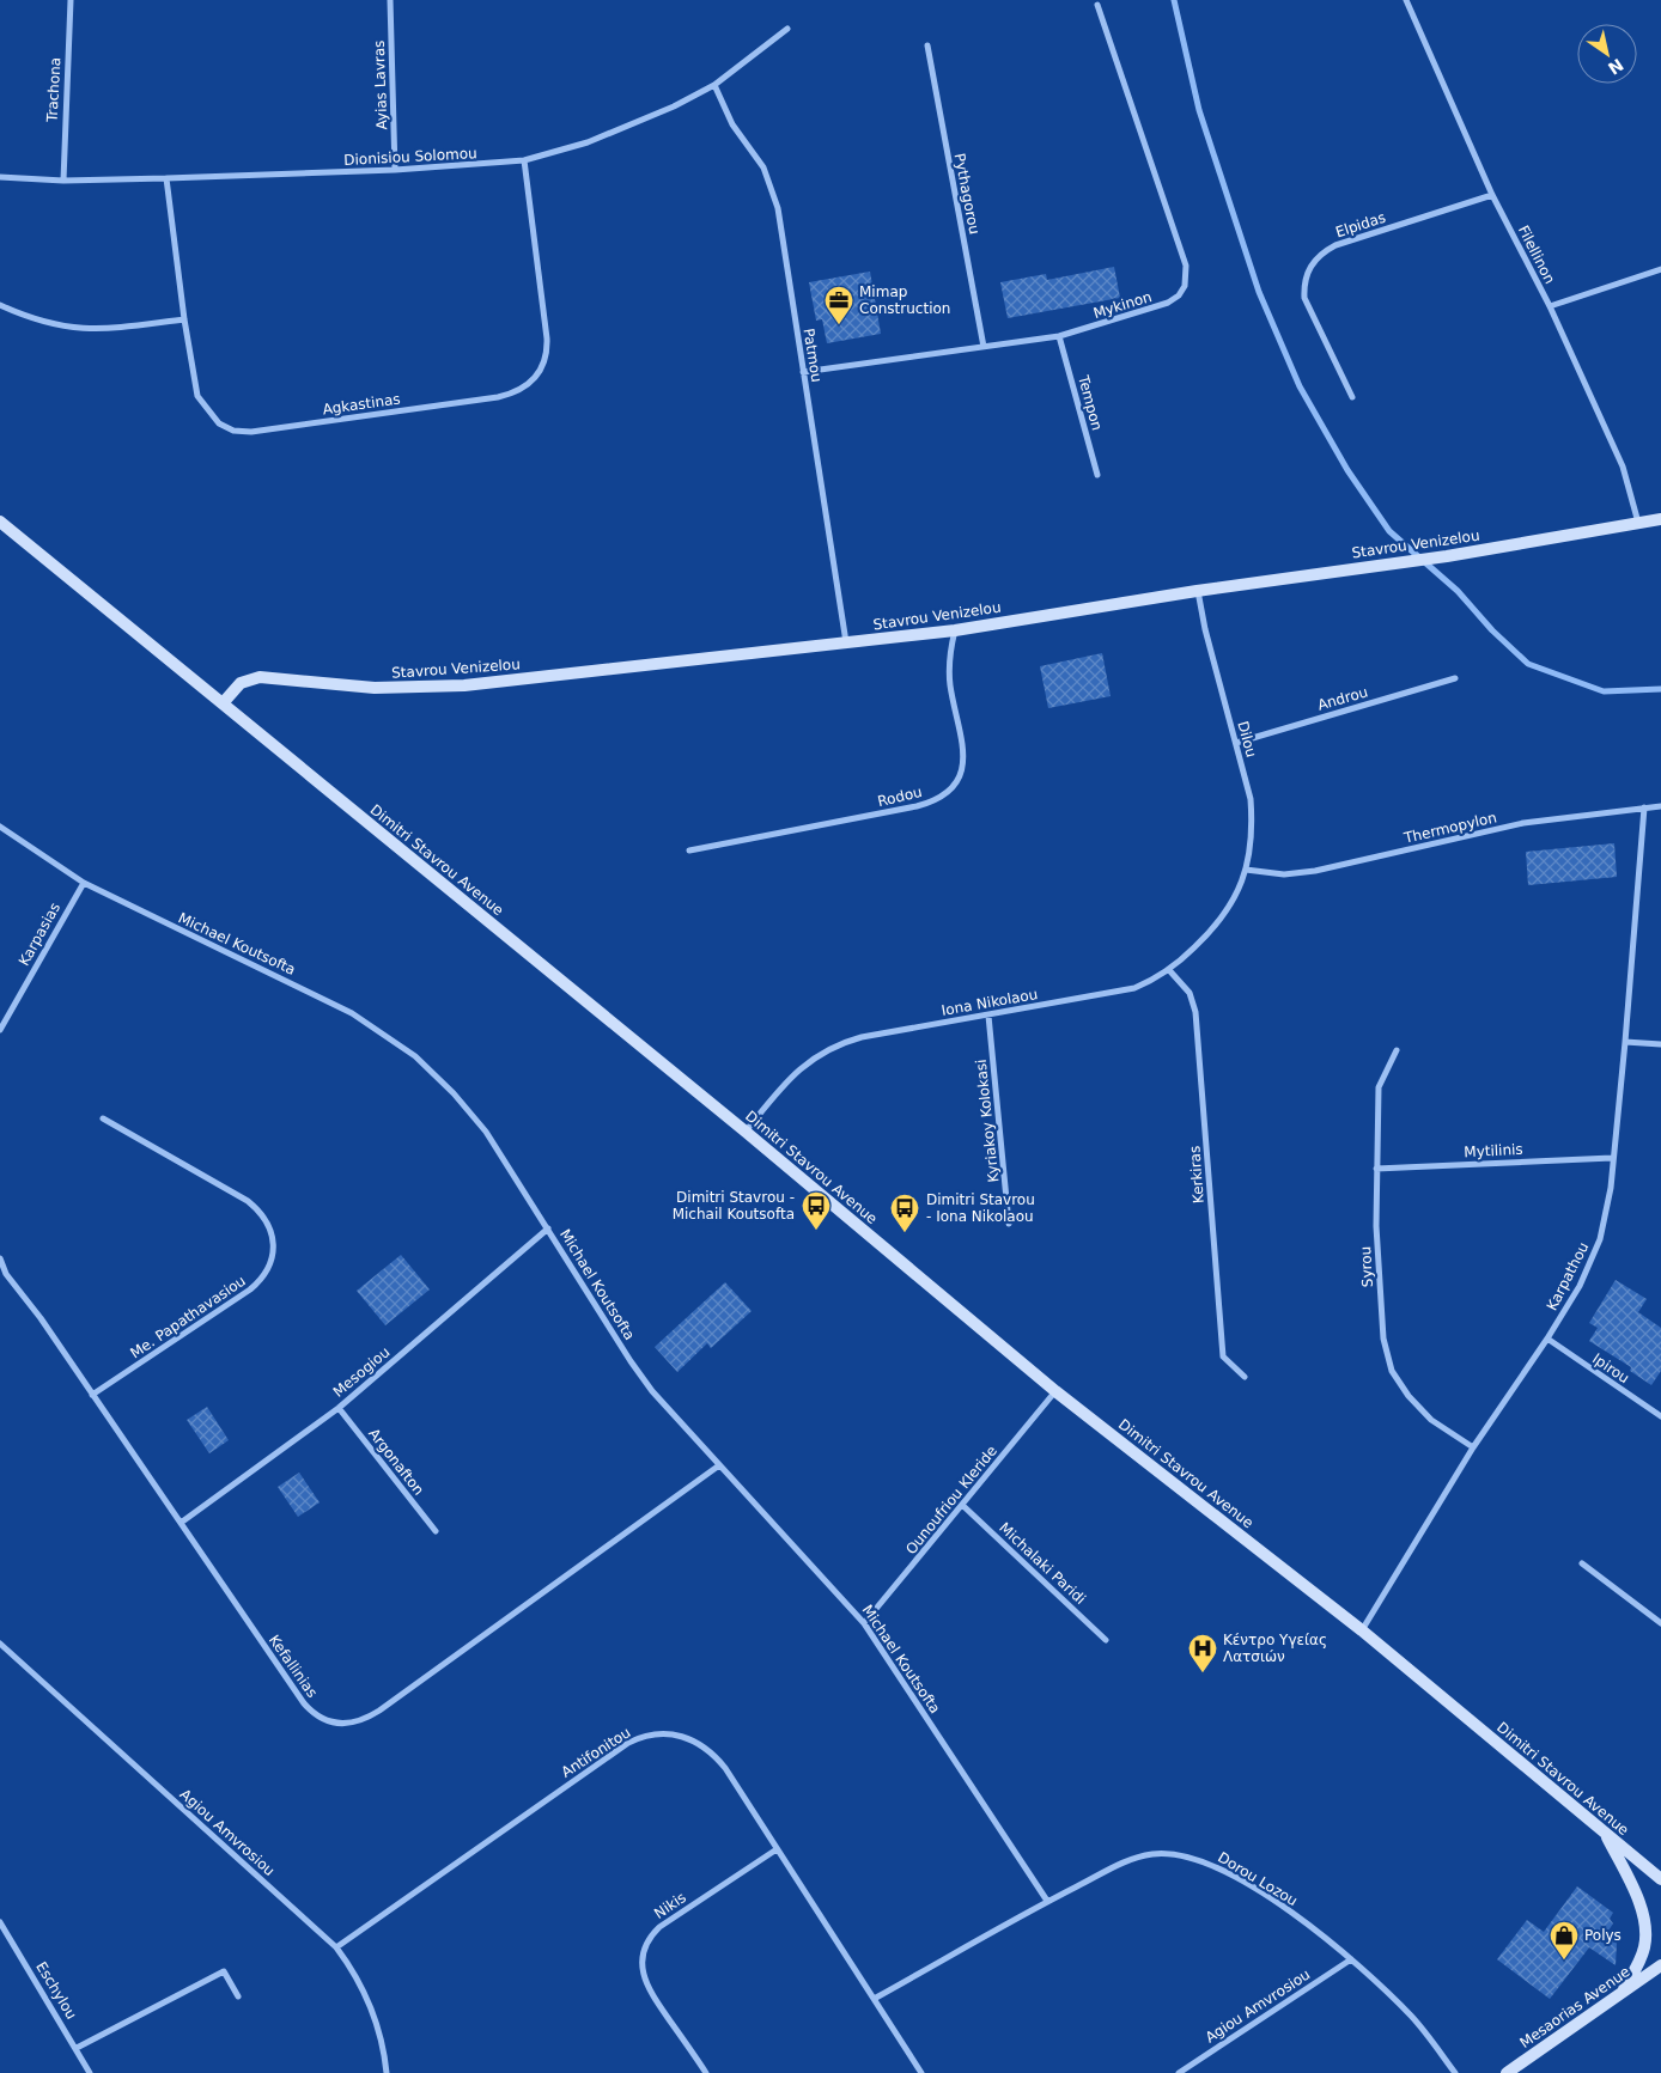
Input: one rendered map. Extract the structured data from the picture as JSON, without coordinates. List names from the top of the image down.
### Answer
{
  "streets": {
    "main road": ["Stavrou Venizelou", "Dimitri Stavrou Avenue", "Mesaorias Avenue"],
    "street": [
      "Ayias Lavras",
      "Trachona",
      "Dionisiou Solomou",
      "Pythagorou",
      "Elpidas",
      "Filellinon",
      "Mykinon",
      "Patmou",
      "Tempon",
      "Agkastinas",
      "Androu",
      "Dilou",
      "Rodou",
      "Thermopylon",
      "Karpasias",
      "Michael Koutsofta",
      "Iona Nikolaou",
      "Kyriakoy Kolokasi",
      "Mytilinis",
      "Kerkiras",
      "Syrou",
      "Karpathou",
      "Me. Papathavasiou",
      "Ipirou",
      "Mesogiou",
      "Argonafton",
      "Ounoufriou Kleride",
      "Michalaki Paridi",
      "Kefallinias",
      "Antifonitou",
      "Agiou Amvrosiou",
      "Dorou Lozou",
      "Nikis",
      "Eschylou"
    ]
  },
  "crossings": [
    ["Ayias Lavras", "Dionisiou Solomou"],
    ["Trachona", "Dionisiou Solomou"],
    ["Dionisiou Solomou", "Patmou"],
    ["Dionisiou Solomou", "Agkastinas"],
    ["Pythagorou", "Mykinon"],
    ["Elpidas", "Filellinon"],
    ["Filellinon", "Stavrou Venizelou"],
    ["Mykinon", "Patmou"],
    ["Mykinon", "Tempon"],
    ["Patmou", "Stavrou Venizelou"],
    ["Stavrou Venizelou", "Dilou"],
    ["Stavrou Venizelou", "Rodou"],
    ["Stavrou Venizelou", "Dimitri Stavrou Avenue"],
    ["Androu", "Dilou"],
    ["Dilou", "Thermopylon"],
    ["Dilou", "Iona Nikolaou"],
    ["Thermopylon", "Karpathou"],
    ["Dimitri Stavrou Avenue", "Iona Nikolaou"],
    ["Dimitri Stavrou Avenue", "Karpathou"],
    ["Dimitri Stavrou Avenue", "Ounoufriou Kleride"],
    ["Karpasias", "Michael Koutsofta"],
    ["Michael Koutsofta", "Mesogiou"],
    ["Michael Koutsofta", "Ounoufriou Kleride"],
    ["Michael Koutsofta", "Kefallinias"],
    ["Michael Koutsofta", "Dorou Lozou"],
    ["Iona Nikolaou", "Kyriakoy Kolokasi"],
    ["Iona Nikolaou", "Kerkiras"],
    ["Mytilinis", "Syrou"],
    ["Mytilinis", "Karpathou"],
    ["Syrou", "Karpathou"],
    ["Karpathou", "Ipirou"],
    ["Me. Papathavasiou", "Kefallinias"],
    ["Mesogiou", "Argonafton"],
    ["Mesogiou", "Kefallinias"],
    ["Ounoufriou Kleride", "Michalaki Paridi"],
    ["Antifonitou", "Agiou Amvrosiou"],
    ["Antifonitou", "Dorou Lozou"],
    ["Antifonitou", "Nikis"],
    ["Agiou Amvrosiou", "Dorou Lozou"]
  ],
  "places": {
    "office": ["Mimap Construction"],
    "bus stop": ["Dimitri Stavrou - Michail Koutsofta", "Dimitri Stavrou - Iona Nikolaou"],
    "hospital": ["Κέντρο Υγείας Λατσιών"],
    "shop": ["Polys"]
  },
  "north": "bottom right"
}
